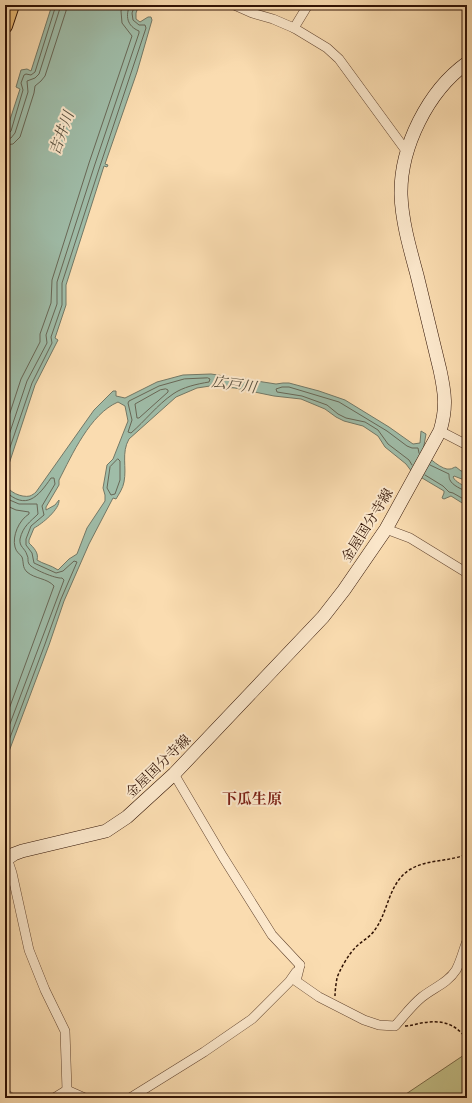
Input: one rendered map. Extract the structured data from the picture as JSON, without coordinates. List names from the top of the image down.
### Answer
{
  "streets": {
    "main road": ["金屋国分寺線"]
  },
  "districts": ["下瓜生原"],
  "water": ["吉井川", "広戸川"]
}
